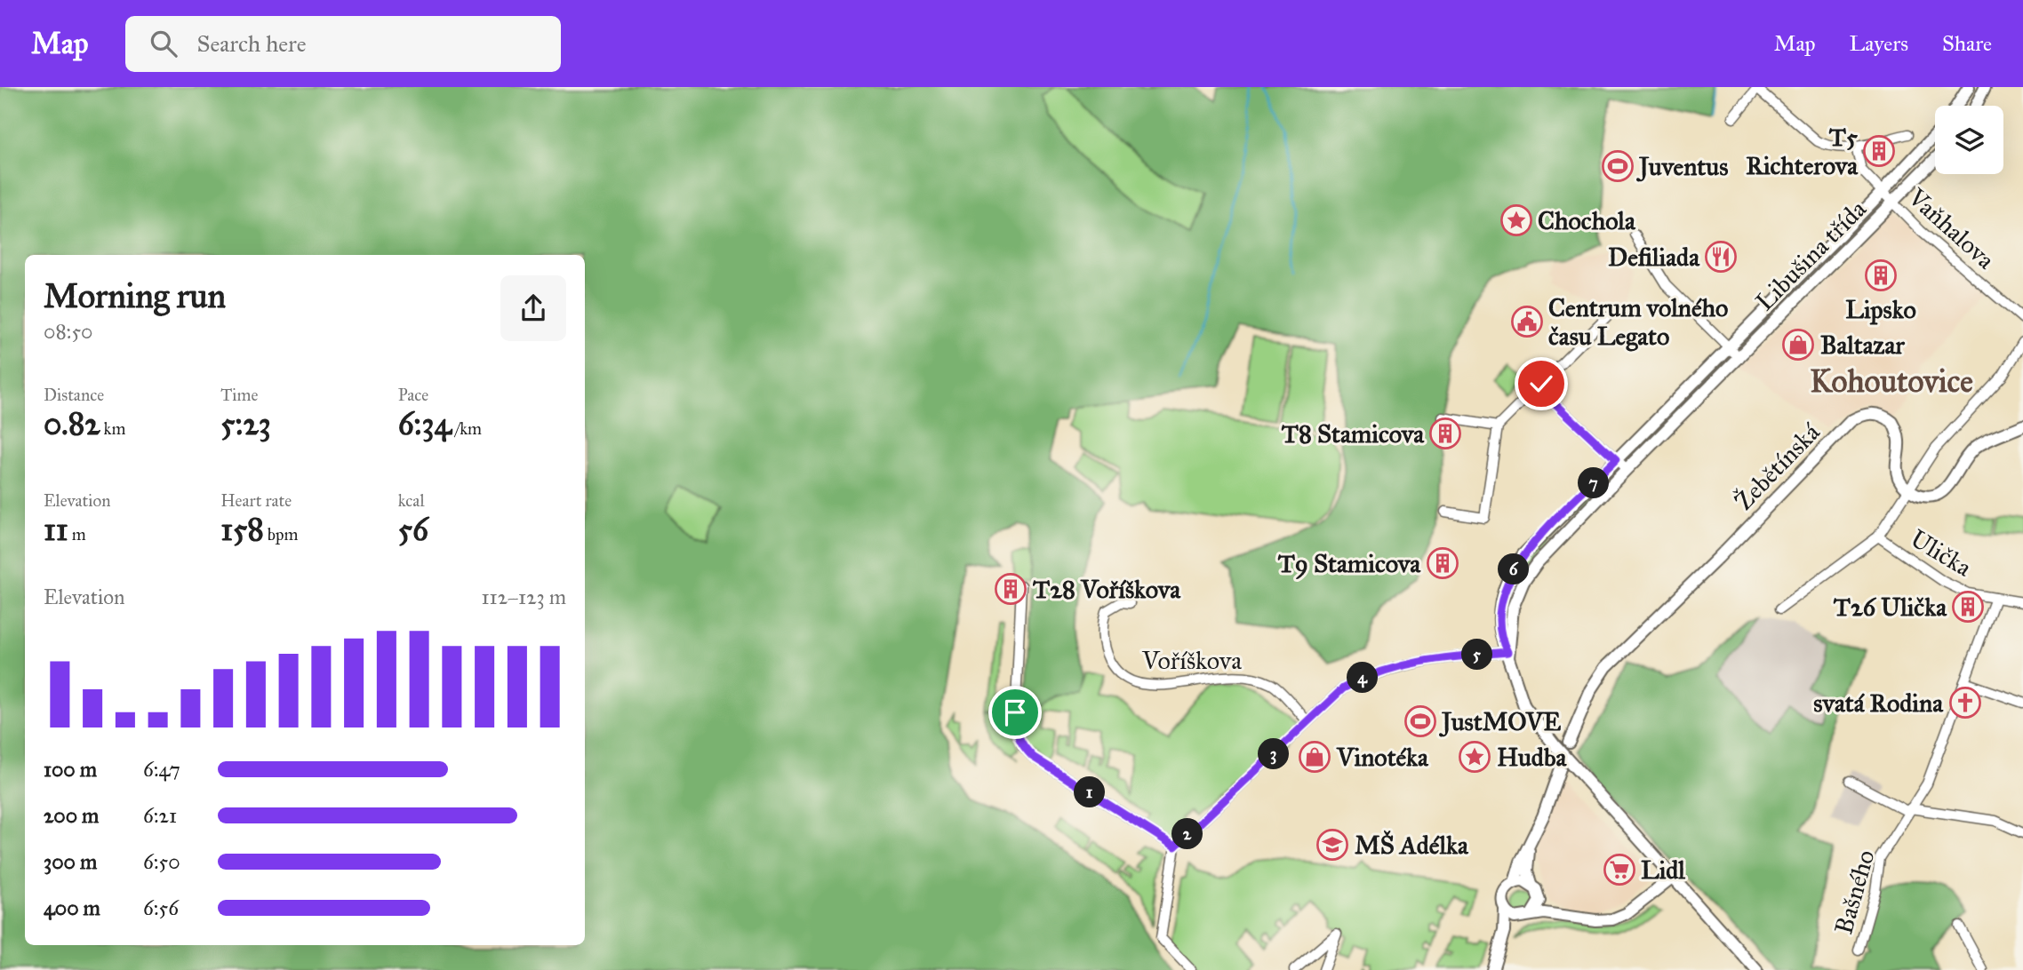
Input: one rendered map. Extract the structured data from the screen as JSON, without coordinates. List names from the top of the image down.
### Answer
{
  "streets": {
    "street": [
      "Vaňhalova",
      "Libušina třída",
      "Žebětínská",
      "Ulička",
      "Voříškova",
      "Bašného"
    ]
  },
  "crossings": [
    ["Vaňhalova", "Libušina třída"],
    ["Ulička", "Bašného"]
  ],
  "districts": ["Kohoutovice"],
  "places": {
    "building": [
      "T5 Richterova",
      "Lipsko",
      "T8 Stamicova",
      "T9 Stamicova",
      "T28 Voříškova",
      "T26 Ulička"
    ],
    "sports": ["Juventus", "JustMOVE"],
    "place": ["Chochola", "Hudba"],
    "restaurant": ["Defiliada"],
    "public building": ["Centrum volného času Legato"],
    "shop": ["Baltazar", "Vinotéka"],
    "church": ["svatá Rodina"],
    "school or university": ["MŠ Adélka"],
    "supermarket": ["Lidl"]
  },
  "page": {
    "header": "Map",
    "search": "Search here",
    "nav": ["Map", "Layers", "Share"],
    "heading": ["Morning run", "08:50"],
    "stats": [
      ["Distance", "0.82 km"],
      ["Time", "5:23"],
      ["Pace", "6:34 /km"],
      ["Elevation", "11 m"],
      ["Heart rate", "158 bpm"],
      ["kcal", "56"]
    ],
    "pins": [
      "7",
      "6",
      "5",
      "4",
      "3",
      "1",
      "2"
    ],
    "chart": ["Elevation", "112–123 m"],
    "list": [
      {
        "name": "100 m",
        "note": "6:47"
      },
      {
        "name": "200 m",
        "note": "6:21"
      },
      {
        "name": "300 m",
        "note": "6:50"
      },
      {
        "name": "400 m",
        "note": "6:56"
      }
    ]
  }
}
